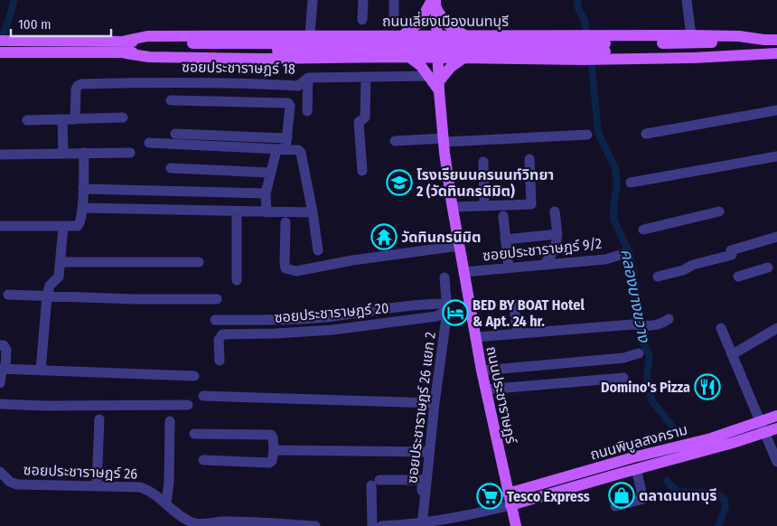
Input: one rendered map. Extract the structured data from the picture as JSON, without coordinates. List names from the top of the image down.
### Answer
{
  "streets": {
    "main road": ["ถนนเลี่ยงเมืองนนทบุรี", "ถนนประชาราษฎร์", "ถนนพิบูลสงคราม"],
    "street": [
      "ซอยประชาราษฎร์ 18",
      "ซอยประชาราษฎร์ 9/2",
      "ซอยประชาราษฎร์ 20",
      "ซอยประชาราษฎร์ 26 แยก 2",
      "ซอยประชาราษฎร์ 26"
    ]
  },
  "crossings": [
    ["ถนนเลี่ยงเมืองนนทบุรี", "ถนนประชาราษฎร์"],
    ["ซอยประชาราษฎร์ 18", "ถนนประชาราษฎร์"],
    ["ซอยประชาราษฎร์ 9/2", "ถนนประชาราษฎร์"],
    ["ซอยประชาราษฎร์ 20", "ถนนประชาราษฎร์"],
    ["ซอยประชาราษฎร์ 20", "ซอยประชาราษฎร์ 26 แยก 2"],
    ["ถนนประชาราษฎร์", "ถนนพิบูลสงคราม"]
  ],
  "water": ["คลองบางขวาง"],
  "places": {
    "school or university": ["โรงเรียนนครนนท์วิทยา 2 (วัดทินกรนิมิต)"],
    "temple": ["วัดทินกรนิมิต"],
    "hotel": ["BED BY BOAT Hotel & Apt. 24 hr."],
    "restaurant": ["Domino's Pizza"],
    "shop": ["ตลาดนนทบุรี"],
    "supermarket": ["Tesco Express"]
  },
  "scale_bar": "100 m"
}
